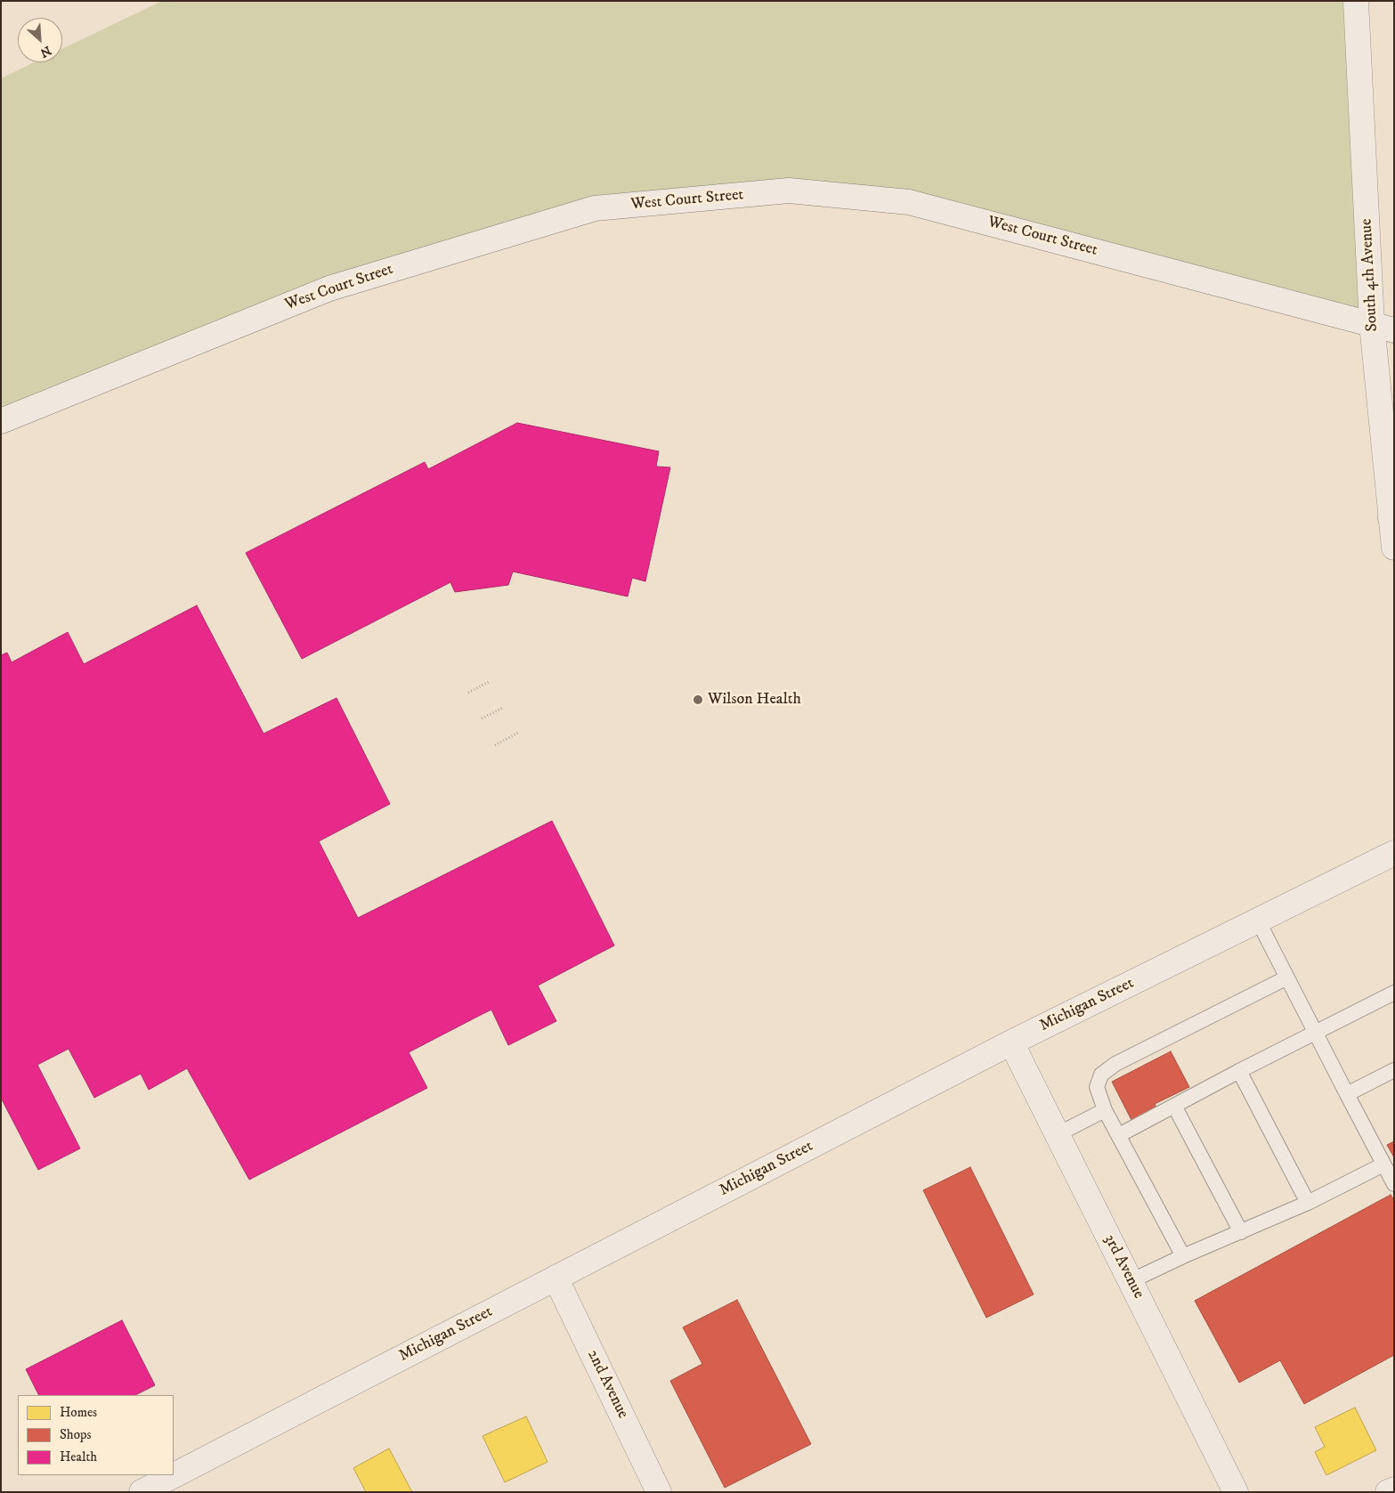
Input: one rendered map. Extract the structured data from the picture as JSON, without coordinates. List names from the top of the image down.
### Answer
{
  "streets": {
    "street": [
      "West Court Street",
      "South 4th Avenue",
      "Michigan Street",
      "3rd Avenue",
      "2nd Avenue"
    ]
  },
  "crossings": [
    ["West Court Street", "South 4th Avenue"],
    ["Michigan Street", "3rd Avenue"],
    ["Michigan Street", "2nd Avenue"]
  ],
  "places": ["Wilson Health"],
  "legend": ["Homes", "Shops", "Health"],
  "north": "bottom right"
}
